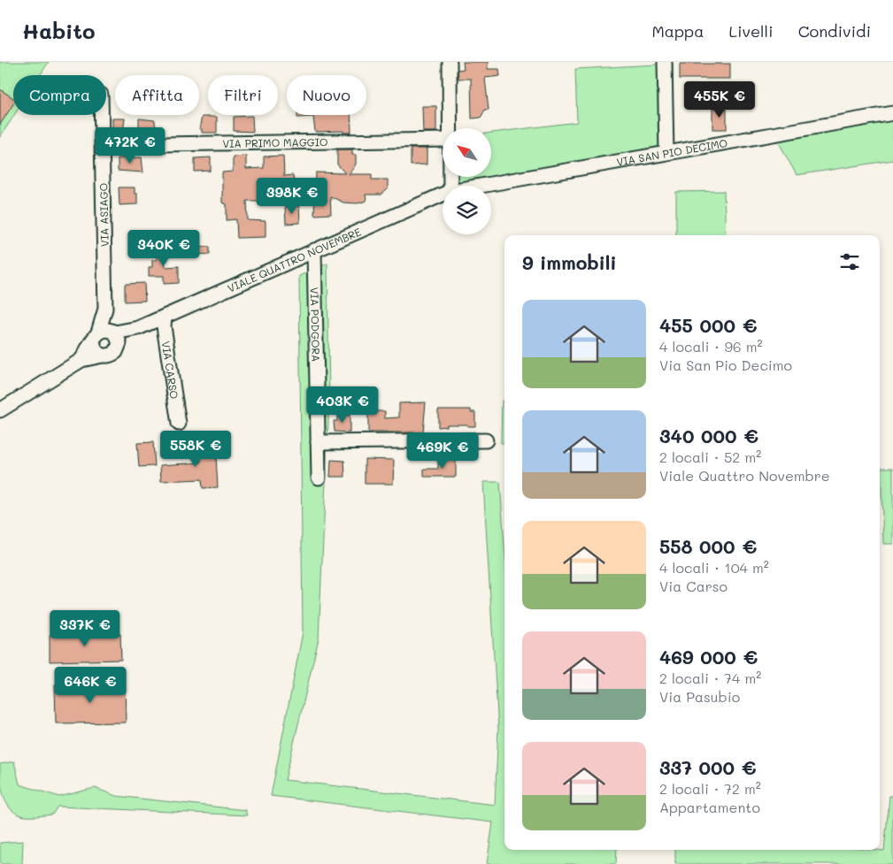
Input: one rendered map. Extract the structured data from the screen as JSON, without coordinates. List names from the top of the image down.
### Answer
{
  "streets": {
    "street": [
      "VIA PRIMO MAGGIO",
      "VIA SAN PIO DECIMO",
      "VIA ASIAGO",
      "VIALE QUATTRO NOVEMBRE",
      "VIA PODGORA",
      "VIA CARSO"
    ]
  },
  "crossings": [
    ["VIA PRIMO MAGGIO", "VIA ASIAGO"],
    ["VIA ASIAGO", "VIALE QUATTRO NOVEMBRE"],
    ["VIALE QUATTRO NOVEMBRE", "VIA PODGORA"],
    ["VIALE QUATTRO NOVEMBRE", "VIA CARSO"]
  ],
  "north": "top left",
  "page": {
    "header": "Habito",
    "nav": ["Mappa", "Livelli", "Condividi"],
    "chip": [
      "Compra",
      "Affitta",
      "Filtri",
      "Nuovo"
    ],
    "price": [
      "455K €",
      "472K €",
      "398K €",
      "340K €",
      "403K €",
      "558K €",
      "469K €",
      "337K €",
      "646K €"
    ],
    "heading": "9 immobili",
    "list": [
      {
        "name": "455 000 €",
        "note": "4 locali · 96 m² · Via San Pio Decimo"
      },
      {
        "name": "340 000 €",
        "note": "2 locali · 52 m² · Viale Quattro Novembre"
      },
      {
        "name": "558 000 €",
        "note": "4 locali · 104 m² · Via Carso"
      },
      {
        "name": "469 000 €",
        "note": "2 locali · 74 m² · Via Pasubio"
      },
      {
        "name": "337 000 €",
        "note": "2 locali · 72 m² · Appartamento"
      }
    ]
  }
}
